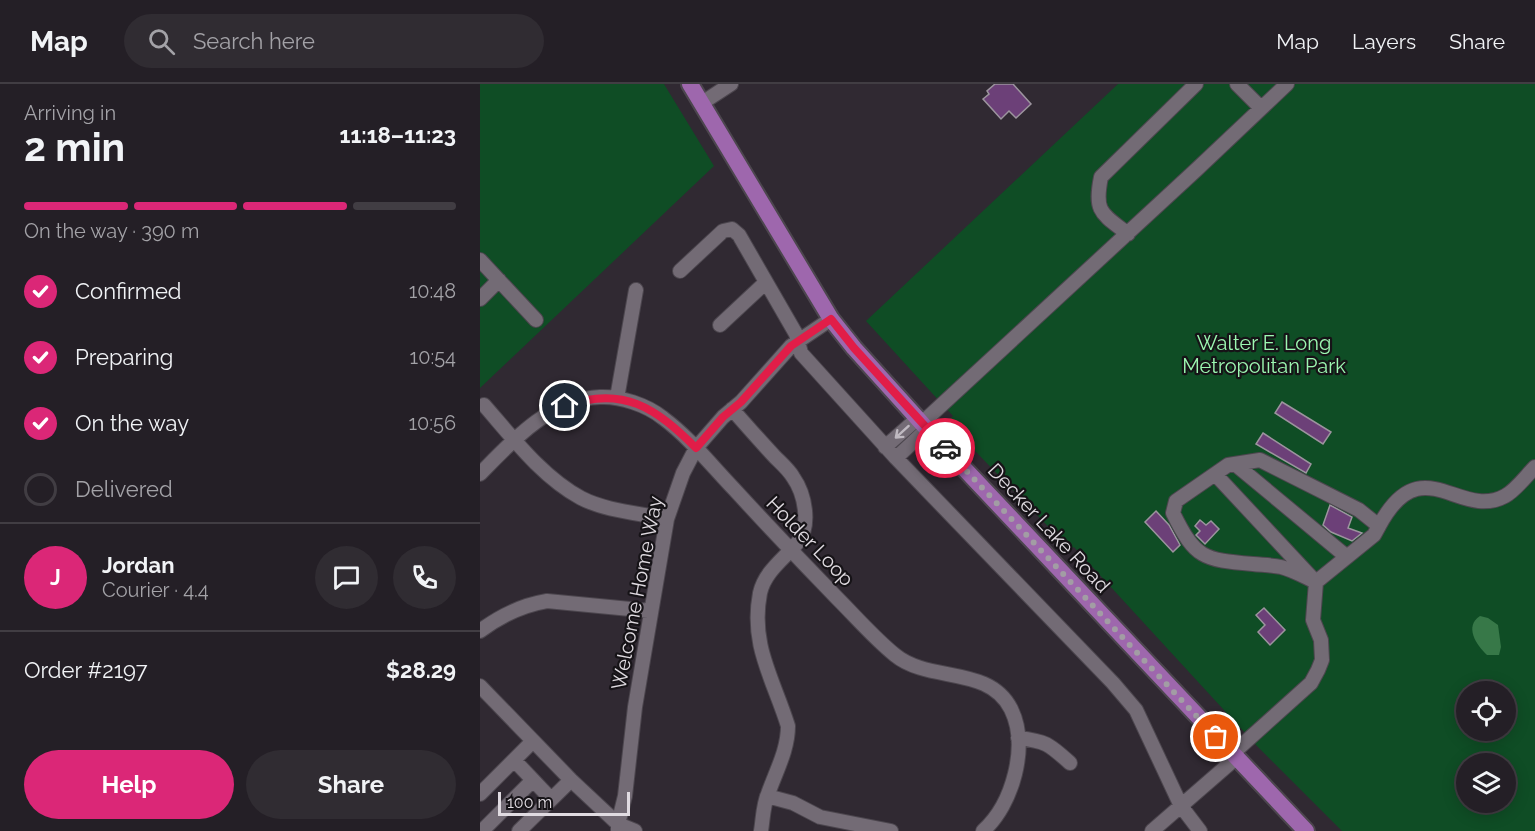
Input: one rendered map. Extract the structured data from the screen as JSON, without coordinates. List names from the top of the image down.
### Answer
{
  "streets": {
    "main road": ["Decker Lake Road"],
    "street": ["Holder Loop", "Welcome Home Way"]
  },
  "crossings": [
    ["Decker Lake Road", "Welcome Home Way"],
    ["Holder Loop", "Welcome Home Way"]
  ],
  "parks": ["Walter E. Long Metropolitan Park"],
  "scale_bar": "100 m",
  "page": {
    "header": "Map",
    "search": "Search here",
    "nav": ["Map", "Layers", "Share"],
    "heading": ["2 min", "Arriving in", "11:18–11:23"],
    "panel": [
      "Jordan",
      "Courier · 4.4",
      "Order #2197",
      "$28.29"
    ],
    "bar": "On the way · 390 m",
    "list": [
      ["Confirmed", "10:48"],
      ["Preparing", "10:54"],
      ["On the way", "10:56"],
      "Delivered"
    ],
    "round": "J",
    "buttons": ["Help", "Share"],
    "scale": "100 m"
  }
}
